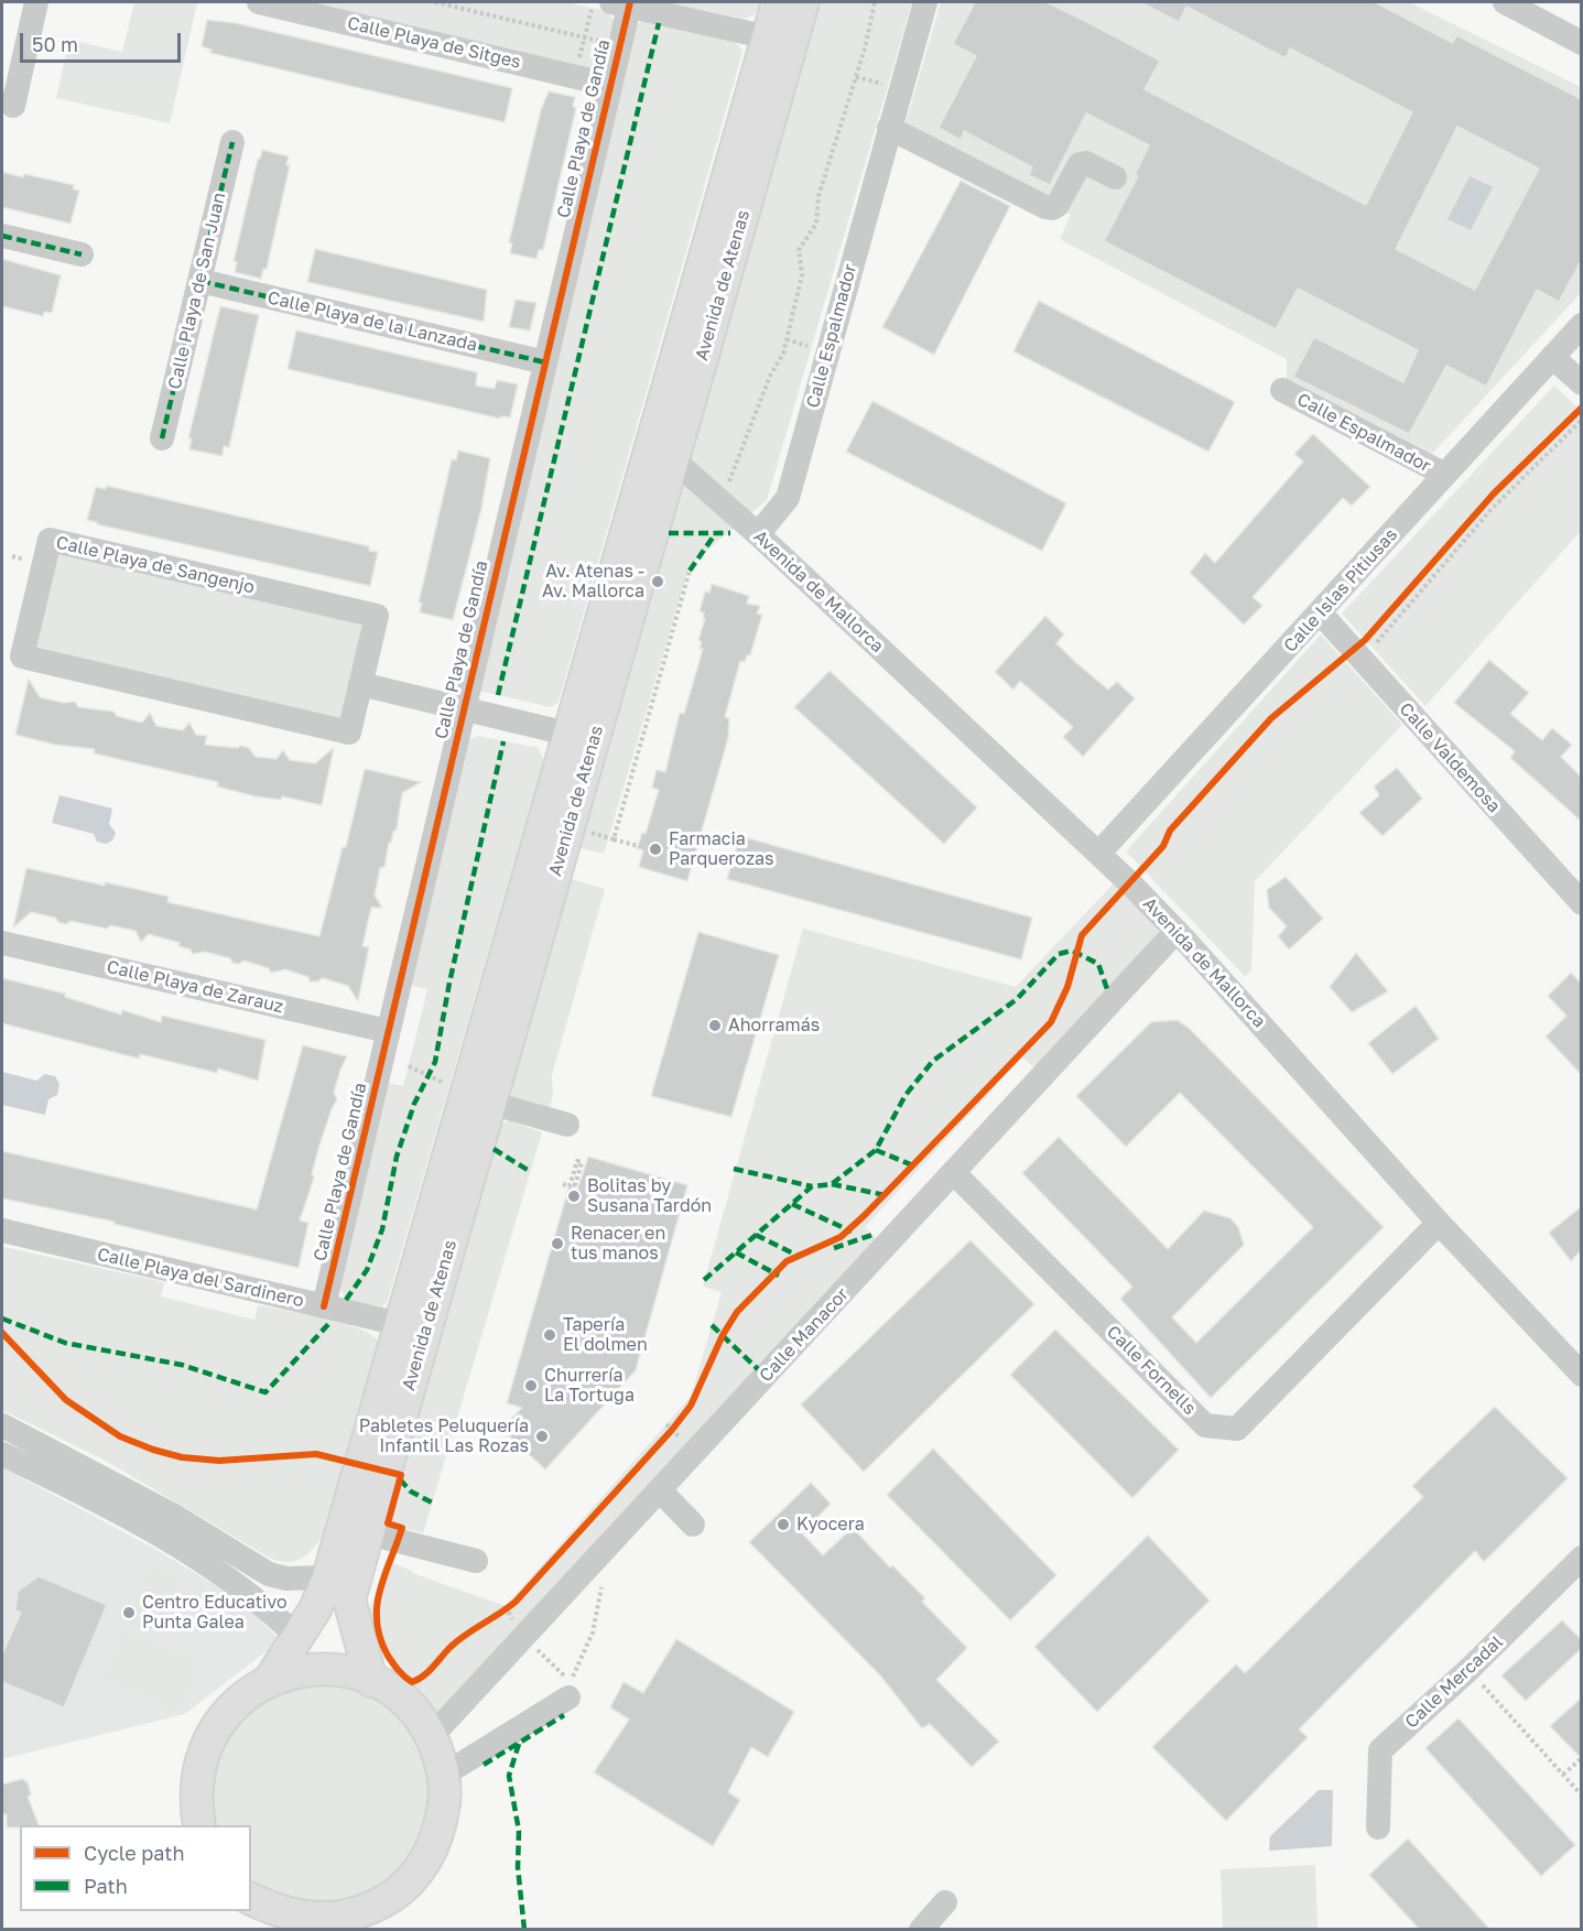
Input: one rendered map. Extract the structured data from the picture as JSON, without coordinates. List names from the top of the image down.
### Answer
{
  "streets": {
    "main road": ["Avenida de Atenas"],
    "street": [
      "Calle Playa de Sitges",
      "Calle Playa de Gandía",
      "Calle Playa de San Juan",
      "Calle Playa de la Lanzada",
      "Calle Espalmador",
      "Calle Playa de Sangenjo",
      "Calle Islas Pitiusas",
      "Avenida de Mallorca",
      "Calle Valdemosa",
      "Calle Playa de Zarauz",
      "Calle Playa del Sardinero",
      "Calle Manacor",
      "Calle Fornells",
      "Calle Mercadal"
    ]
  },
  "crossings": [
    ["Calle Playa de Sitges", "Calle Playa de Gandía"],
    ["Calle Playa de Gandía", "Calle Playa de la Lanzada"],
    ["Calle Playa de Gandía", "Calle Playa de Zarauz"],
    ["Calle Playa de Gandía", "Calle Playa del Sardinero"],
    ["Avenida de Atenas", "Avenida de Mallorca"],
    ["Avenida de Atenas", "Calle Playa del Sardinero"],
    ["Calle Playa de San Juan", "Calle Playa de la Lanzada"],
    ["Calle Espalmador", "Calle Islas Pitiusas"],
    ["Calle Espalmador", "Avenida de Mallorca"],
    ["Calle Islas Pitiusas", "Avenida de Mallorca"],
    ["Calle Islas Pitiusas", "Calle Valdemosa"],
    ["Avenida de Mallorca", "Calle Manacor"],
    ["Avenida de Mallorca", "Calle Fornells"],
    ["Calle Manacor", "Calle Fornells"]
  ],
  "places": [
    "Av. Atenas - Av. Mallorca",
    "Farmacia Parquerozas",
    "Ahorramás",
    "Bolitas by Susana Tardón",
    "Renacer en tus manos",
    "Tapería El dolmen",
    "Churrería La Tortuga",
    "Pabletes Peluquería Infantil Las Rozas",
    "Kyocera",
    "Centro Educativo Punta Galea"
  ],
  "legend": ["Cycle path", "Path"],
  "scale_bar": "50 m"
}
